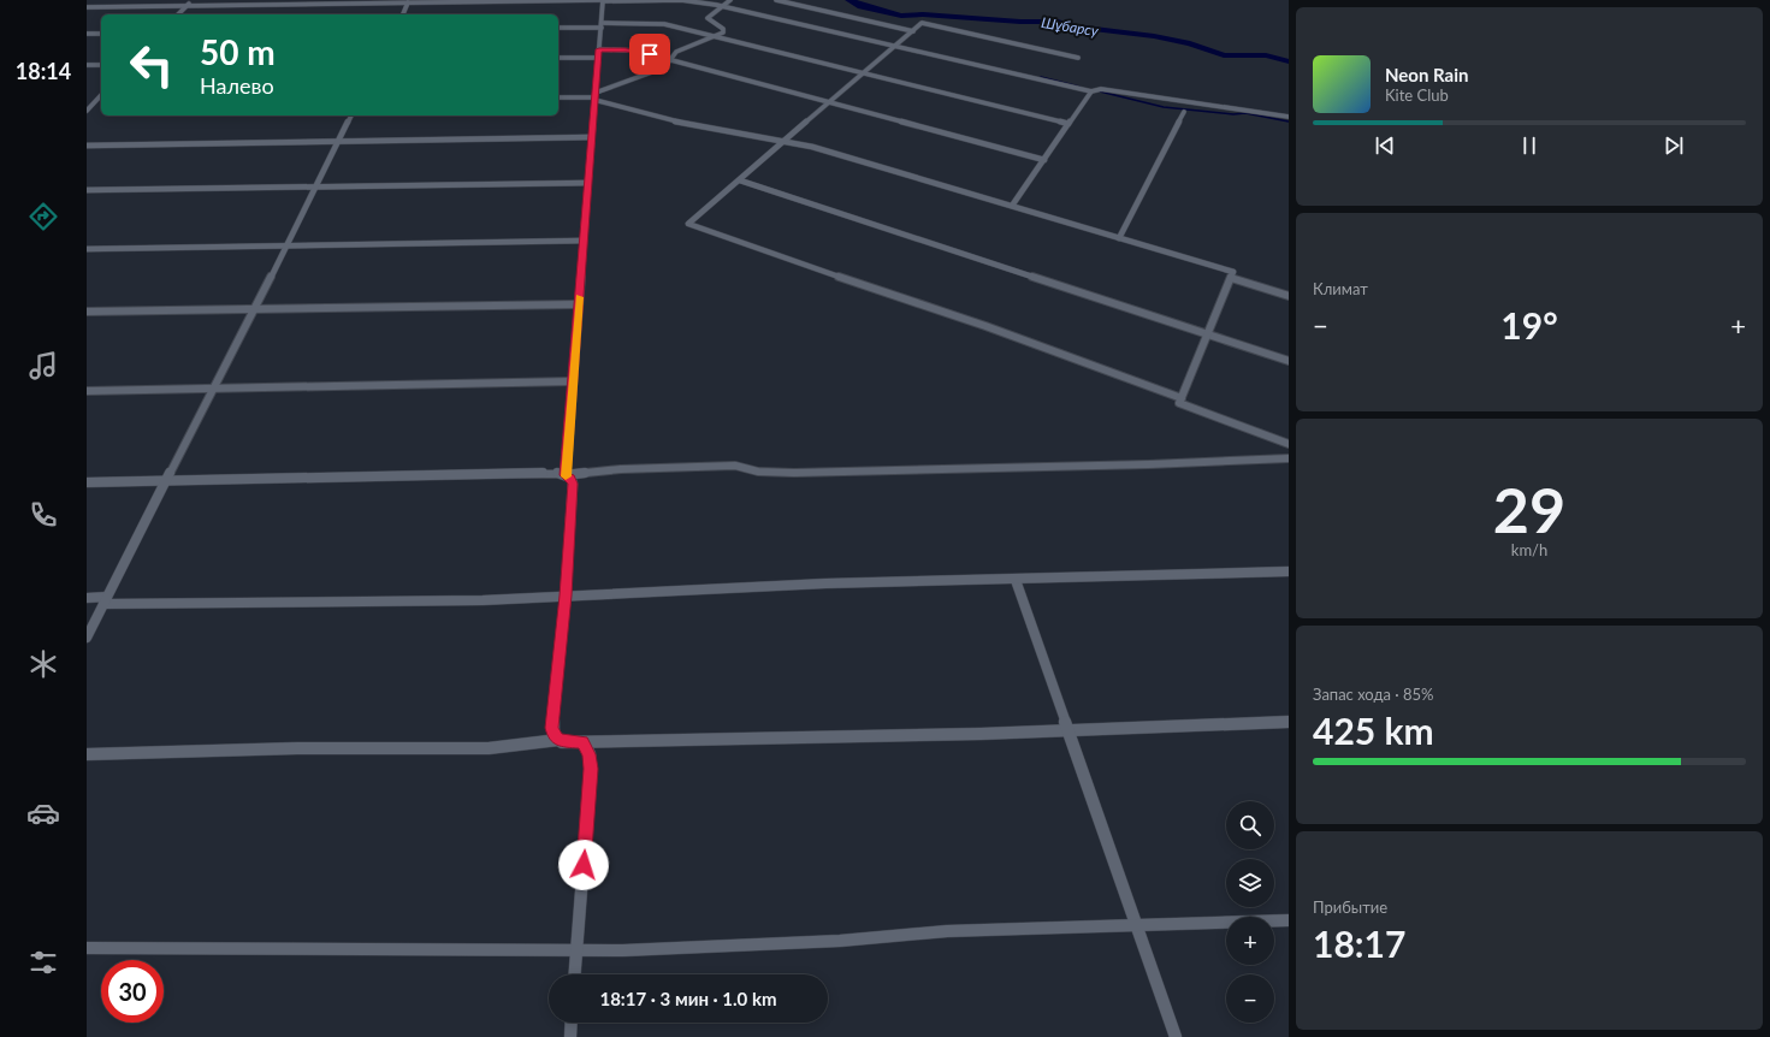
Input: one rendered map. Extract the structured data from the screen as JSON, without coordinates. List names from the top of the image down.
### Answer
{
  "water": ["Шұбарсу"],
  "page": {
    "tabs": "18:14",
    "turn": ["50 m", "Налево"],
    "song": ["Neon Rain", "Kite Club"],
    "tile": [
      "Климат",
      ["29", "km/h"],
      ["Запас хода · 85%", "425 km"],
      ["Прибытие", "18:17"]
    ],
    "heat": ["−", "19°", "+"],
    "map_buttons": ["+", "−"],
    "limit": "30",
    "trip": "18:17 · 3 мин · 1.0 km"
  }
}
